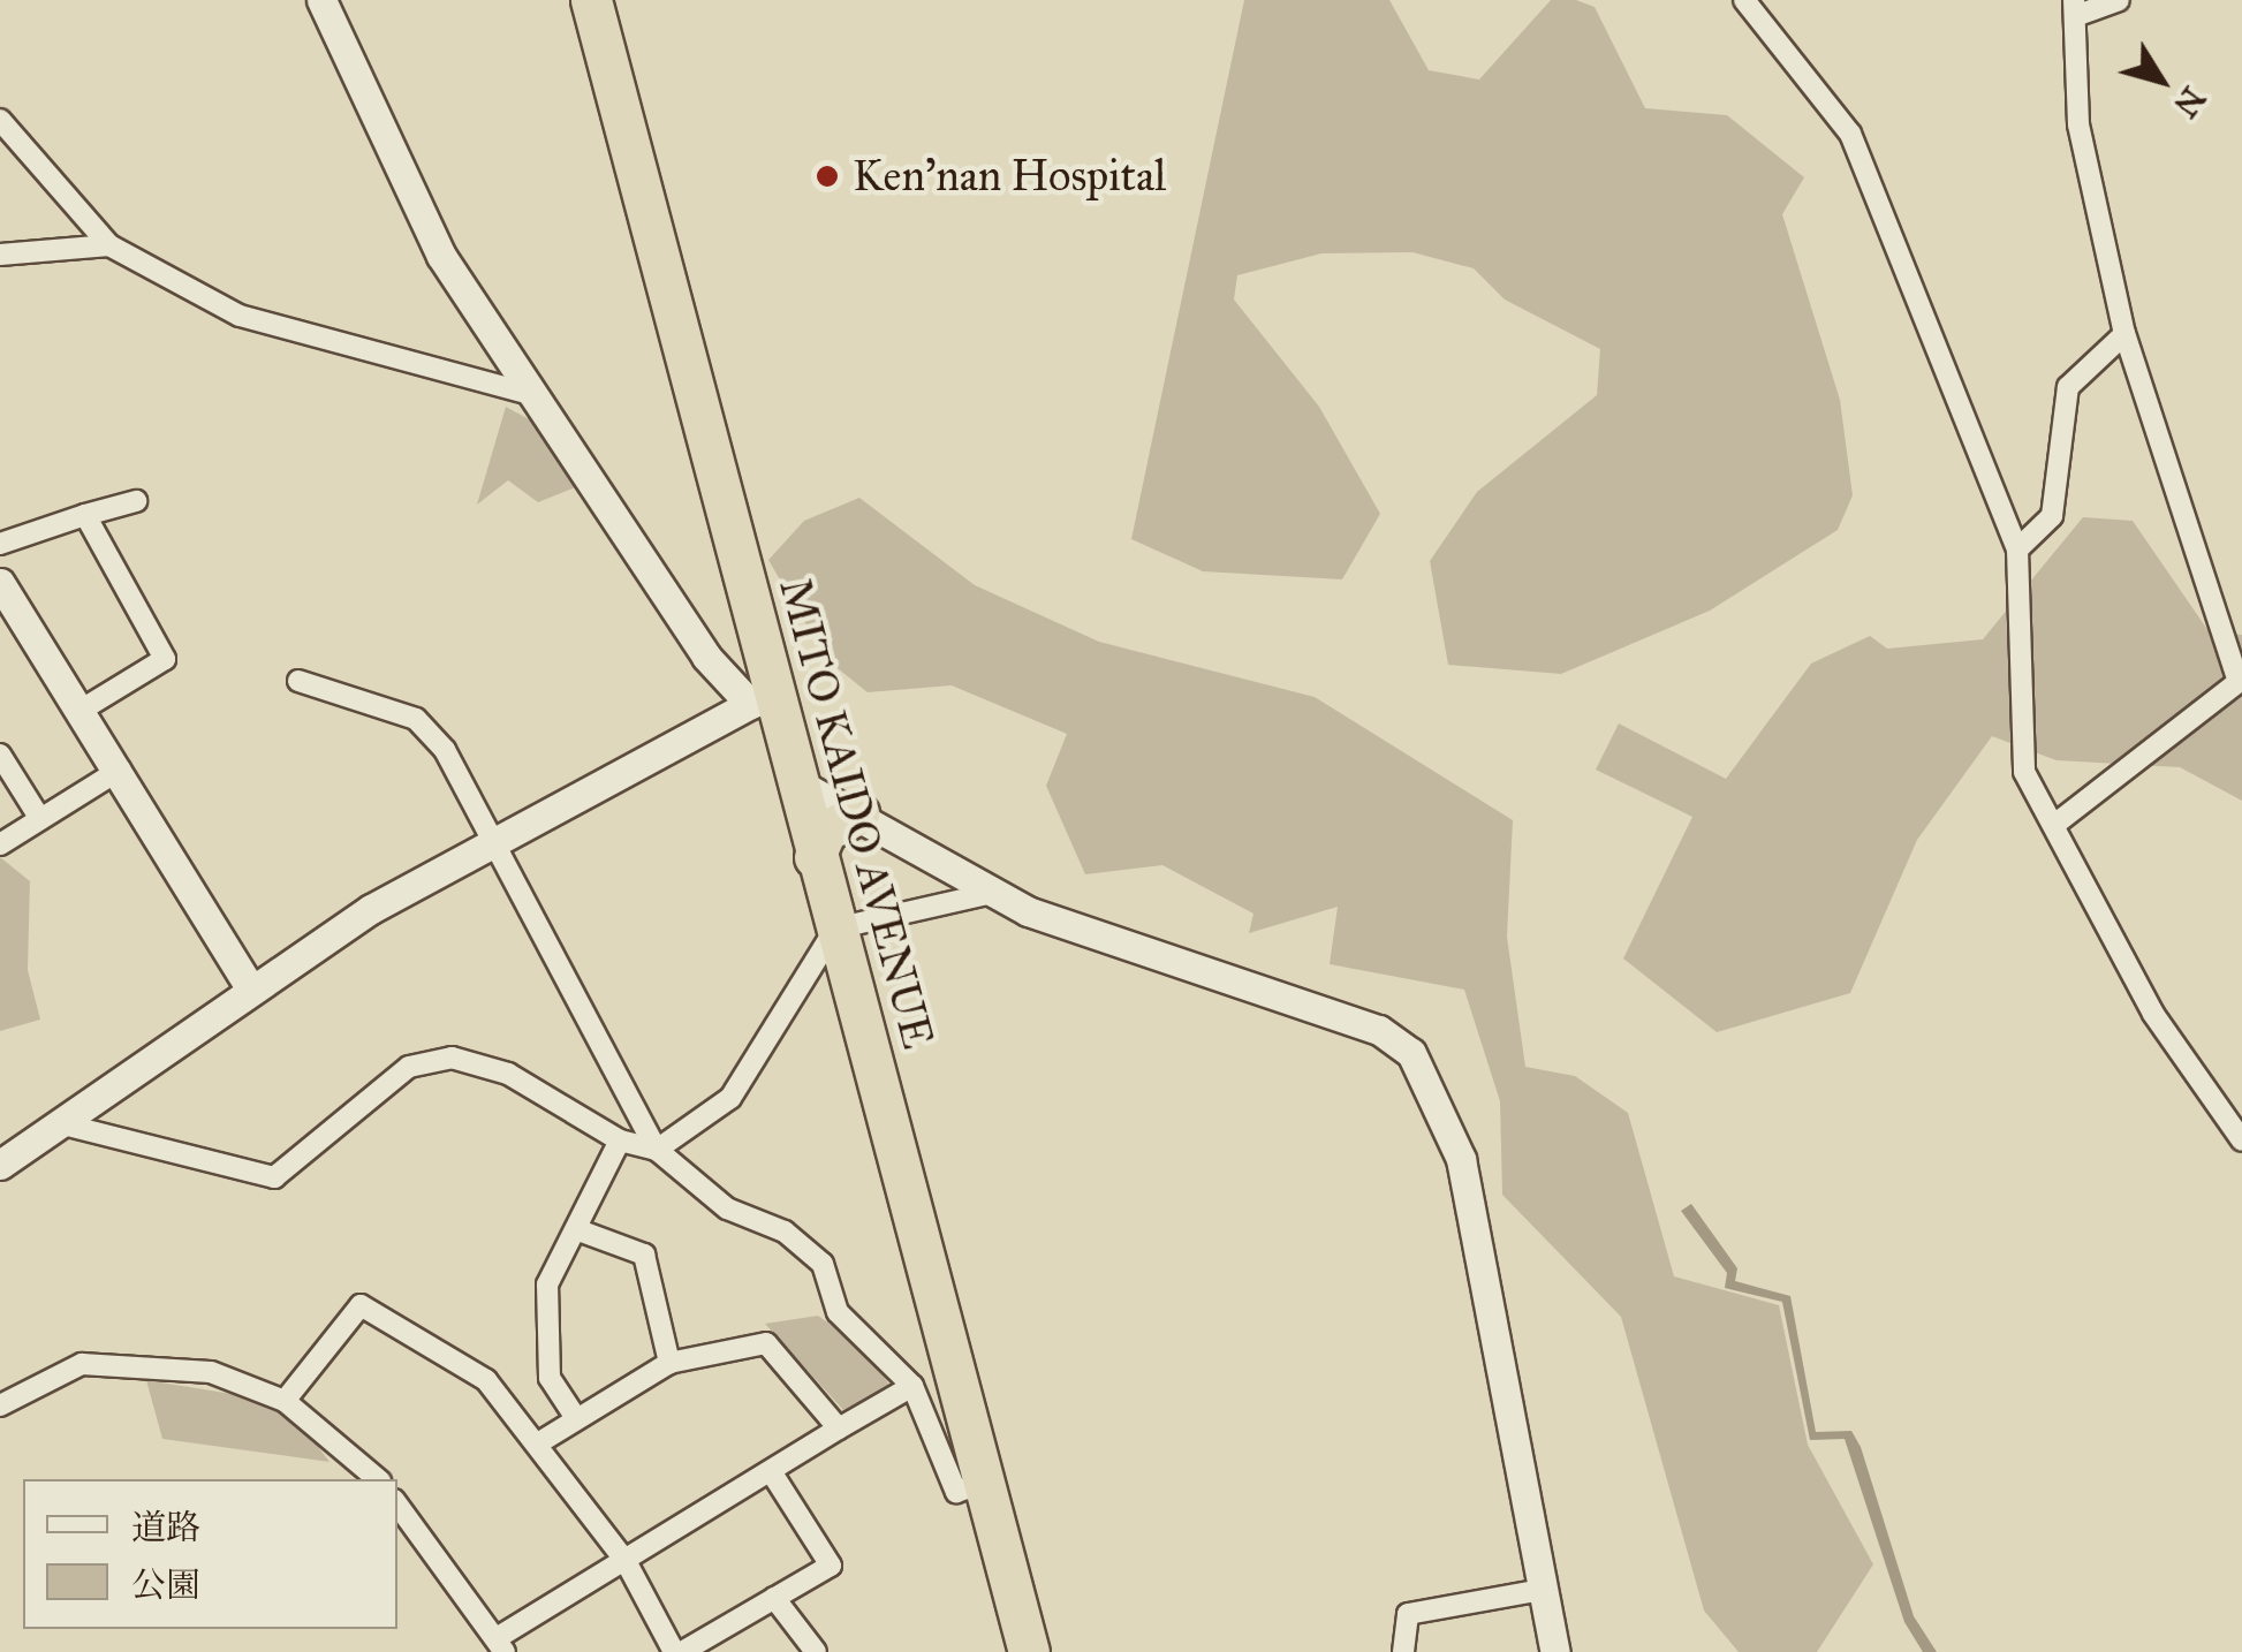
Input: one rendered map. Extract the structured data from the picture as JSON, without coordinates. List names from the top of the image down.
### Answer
{
  "streets": {
    "highway": ["MITO KAIDO AVENUE"]
  },
  "places": ["Ken'nan Hospital"],
  "legend": ["道路", "公園"],
  "north": "bottom right"
}
